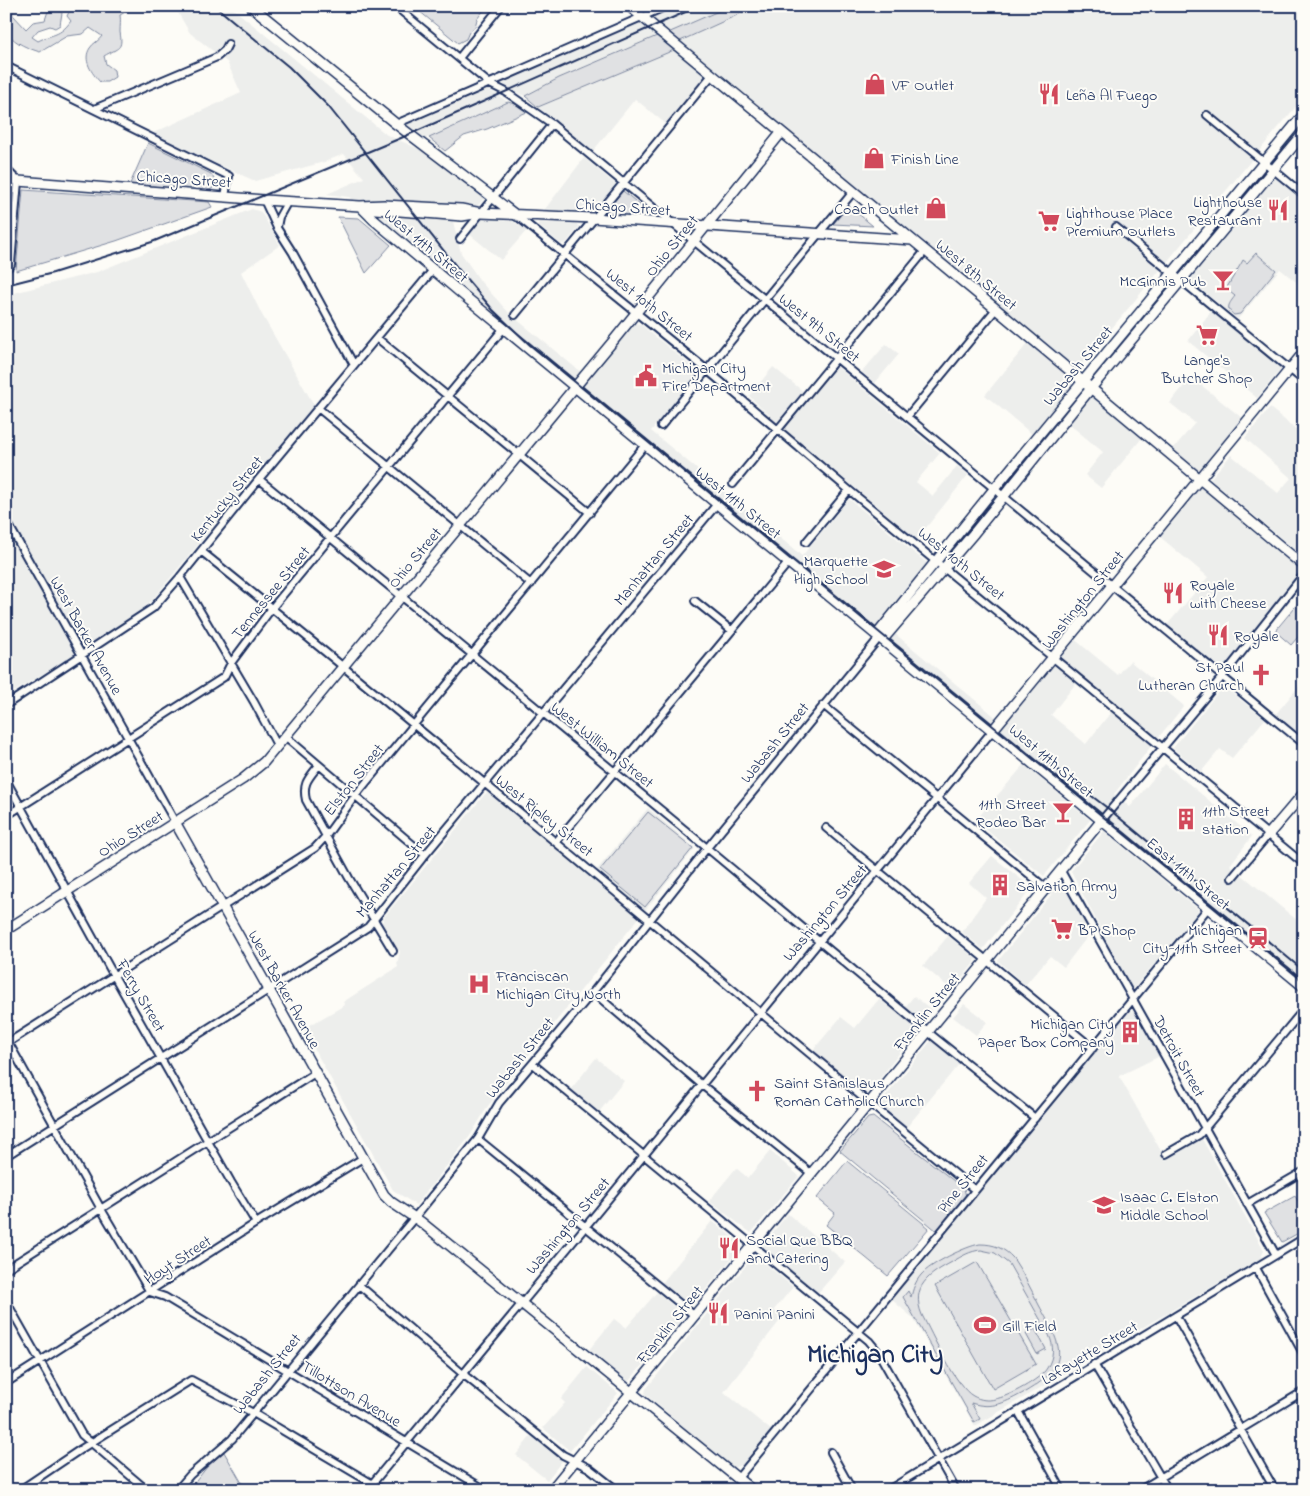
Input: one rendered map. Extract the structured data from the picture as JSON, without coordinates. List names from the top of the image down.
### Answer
{
  "streets": {
    "street": [
      "Chicago Street",
      "West 11th Street",
      "Ohio Street",
      "West 8th Street",
      "West 10th Street",
      "West 9th Street",
      "Wabash Street",
      "Kentucky Street",
      "Manhattan Street",
      "Tennessee Street",
      "Washington Street",
      "West Barker Avenue",
      "West William Street",
      "Elston Street",
      "West Ripley Street",
      "East 11th Street",
      "Ferry Street",
      "Franklin Street",
      "Detroit Street",
      "Pine Street",
      "Hoyt Street",
      "Lafayette Street",
      "Tillottson Avenue"
    ]
  },
  "crossings": [
    ["Chicago Street", "West 11th Street"],
    ["Chicago Street", "Ohio Street"],
    ["Chicago Street", "West 8th Street"],
    ["Chicago Street", "West 10th Street"],
    ["Chicago Street", "West 9th Street"],
    ["West 11th Street", "Ohio Street"],
    ["West 11th Street", "Wabash Street"],
    ["West 11th Street", "Kentucky Street"],
    ["West 11th Street", "Manhattan Street"],
    ["West 11th Street", "Tennessee Street"],
    ["West 11th Street", "Washington Street"],
    ["West 11th Street", "Elston Street"],
    ["West 11th Street", "East 11th Street"],
    ["West 11th Street", "Franklin Street"],
    ["Ohio Street", "West 8th Street"],
    ["Ohio Street", "West 10th Street"],
    ["Ohio Street", "West 9th Street"],
    ["Ohio Street", "West Barker Avenue"],
    ["Ohio Street", "West William Street"],
    ["Ohio Street", "West Ripley Street"],
    ["Ohio Street", "Ferry Street"],
    ["West 8th Street", "Wabash Street"],
    ["West 8th Street", "Washington Street"],
    ["West 10th Street", "Wabash Street"],
    ["West 10th Street", "Washington Street"],
    ["West 10th Street", "Franklin Street"],
    ["West 9th Street", "Wabash Street"],
    ["West 9th Street", "Washington Street"],
    ["West 9th Street", "Franklin Street"],
    ["Wabash Street", "West Barker Avenue"],
    ["Wabash Street", "West William Street"],
    ["Wabash Street", "West Ripley Street"],
    ["Wabash Street", "Tillottson Avenue"],
    ["Kentucky Street", "West Barker Avenue"],
    ["Kentucky Street", "West William Street"],
    ["Kentucky Street", "West Ripley Street"],
    ["Manhattan Street", "West Barker Avenue"],
    ["Manhattan Street", "West William Street"],
    ["Manhattan Street", "West Ripley Street"],
    ["Manhattan Street", "Ferry Street"],
    ["Tennessee Street", "West Barker Avenue"],
    ["Tennessee Street", "West William Street"],
    ["Tennessee Street", "West Ripley Street"],
    ["Tennessee Street", "Ferry Street"],
    ["Washington Street", "West Barker Avenue"],
    ["Washington Street", "West William Street"],
    ["Washington Street", "West Ripley Street"],
    ["Washington Street", "Tillottson Avenue"],
    ["West Barker Avenue", "Elston Street"],
    ["West Barker Avenue", "Franklin Street"],
    ["West Barker Avenue", "Pine Street"],
    ["West Barker Avenue", "Hoyt Street"],
    ["West William Street", "Elston Street"],
    ["West William Street", "Franklin Street"],
    ["West William Street", "Pine Street"],
    ["Elston Street", "West Ripley Street"],
    ["Elston Street", "Ferry Street"],
    ["West Ripley Street", "Franklin Street"],
    ["West Ripley Street", "Pine Street"],
    ["East 11th Street", "Franklin Street"],
    ["East 11th Street", "Pine Street"],
    ["Ferry Street", "Hoyt Street"],
    ["Franklin Street", "Detroit Street"],
    ["Detroit Street", "Pine Street"],
    ["Detroit Street", "Lafayette Street"],
    ["Hoyt Street", "Tillottson Avenue"]
  ],
  "districts": ["Michigan City"],
  "places": {
    "shop": ["VF Outlet", "Finish Line", "Coach Outlet"],
    "restaurant": [
      "Leña Al Fuego",
      "Lighthouse Restaurant",
      "Royale with Cheese",
      "Royale",
      "Social Que BBQ and Catering",
      "Panini Panini"
    ],
    "supermarket": ["Lighthouse Place Premium Outlets", "Lange's Butcher Shop", "BP Shop"],
    "bar": ["McGinnis Pub", "11th Street Rodeo Bar"],
    "public building": ["Michigan City Fire Department"],
    "school or university": ["Marquette High School", "Isaac C. Elston Middle School"],
    "church": ["St Paul Lutheran Church", "Saint Stanislaus Roman Catholic Church"],
    "building": ["11th Street station", "Salvation Army", "Michigan City Paper Box Company"],
    "station": ["Michigan City-11th Street"],
    "hospital": ["Franciscan Michigan City North"],
    "sports": ["Gill Field"]
  }
}
